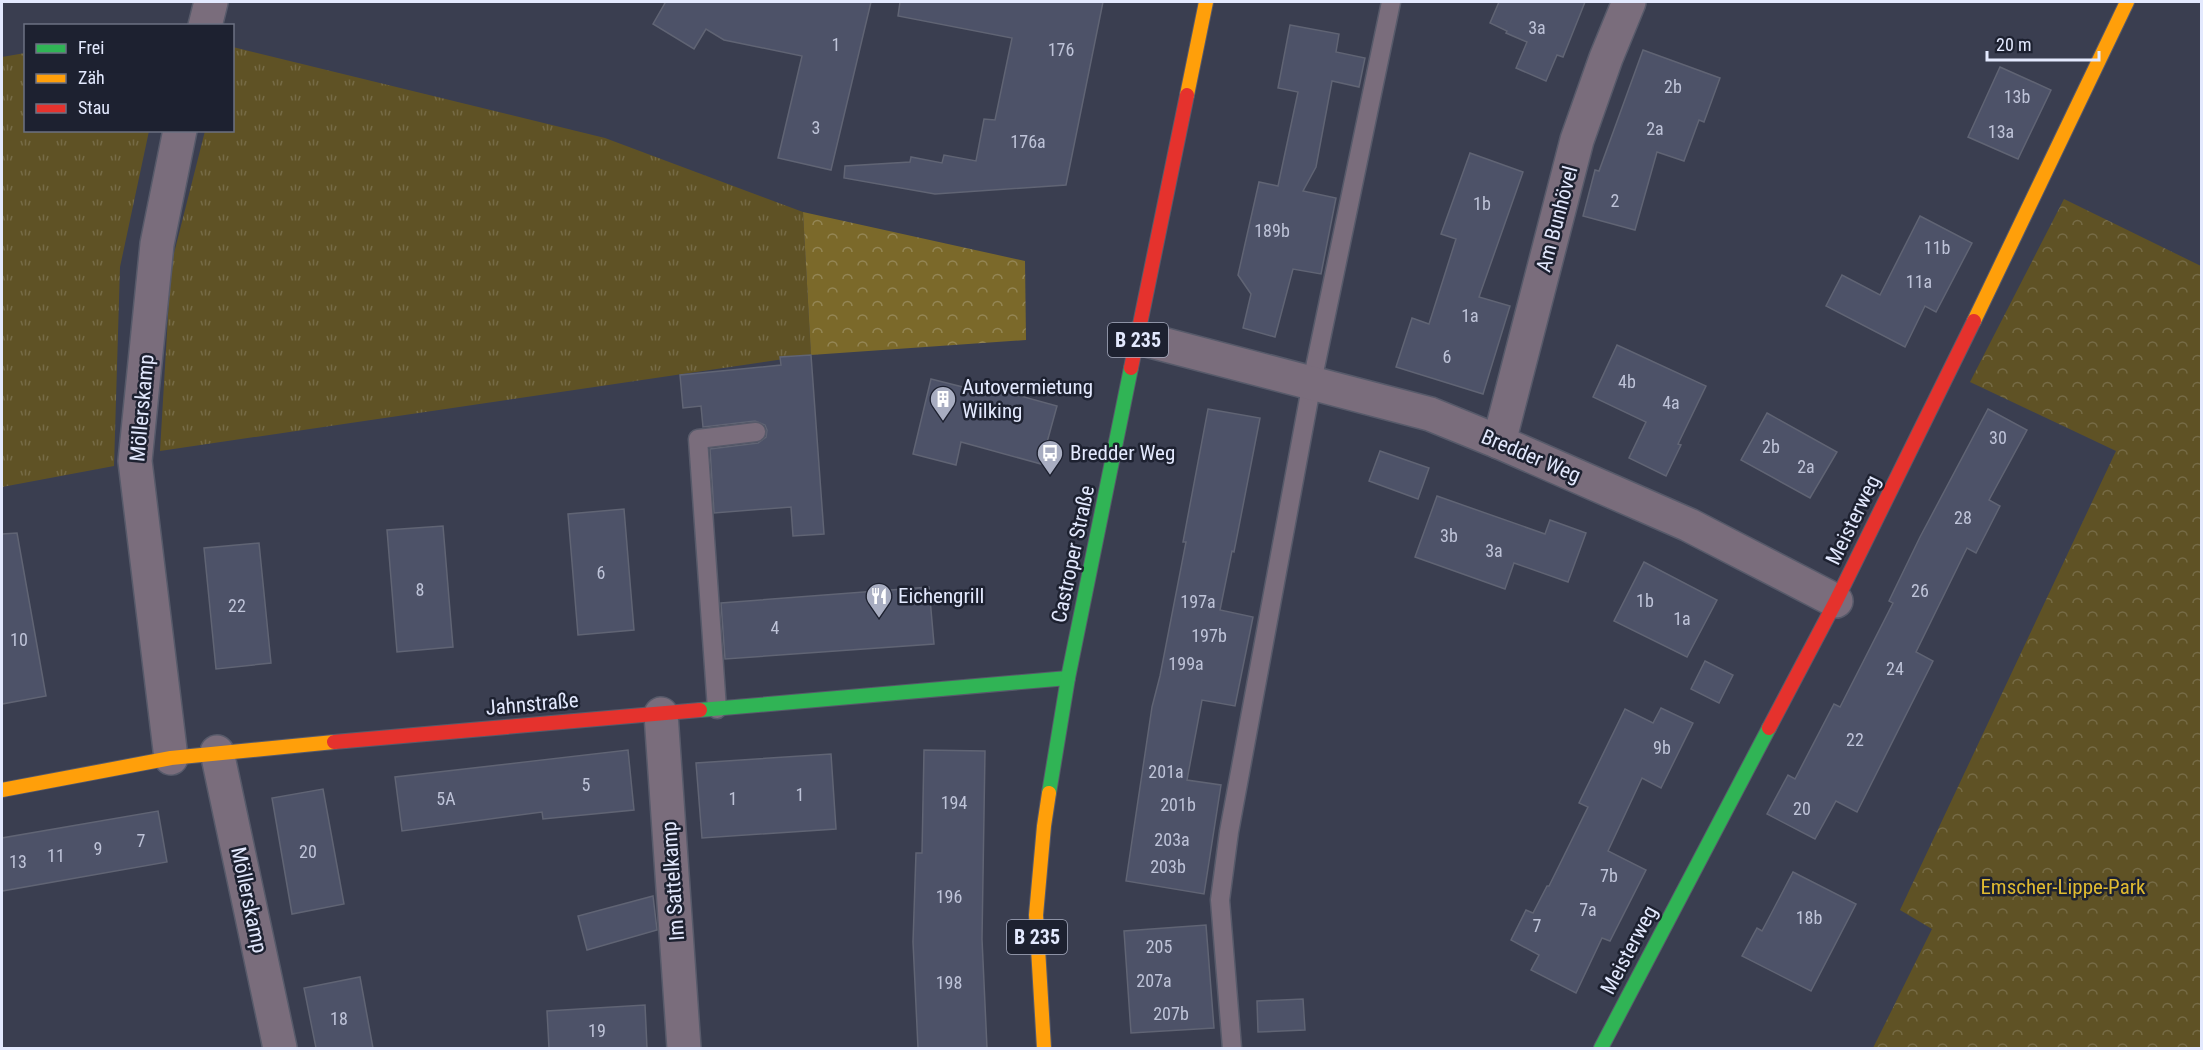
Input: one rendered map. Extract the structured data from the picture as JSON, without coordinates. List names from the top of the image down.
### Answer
{
  "streets": {
    "street": [
      "Am Bunhövel",
      "B 235",
      "Möllerskamp",
      "Bredder Weg",
      "Meisterweg",
      "Castroper Straße",
      "Jahnstraße",
      "Im Sattelkamp"
    ]
  },
  "crossings": [
    ["Am Bunhövel", "Bredder Weg"],
    ["Möllerskamp", "Jahnstraße"],
    ["Bredder Weg", "Meisterweg"],
    ["Bredder Weg", "Castroper Straße"],
    ["Castroper Straße", "Jahnstraße"],
    ["Jahnstraße", "Im Sattelkamp"]
  ],
  "parks": ["Emscher-Lippe-Park"],
  "places": {
    "building": ["Autovermietung Wilking"],
    "bus stop": ["Bredder Weg"],
    "restaurant": ["Eichengrill"]
  },
  "house_numbers": [
    "3a",
    "1",
    "176",
    "2b",
    "13b",
    "3",
    "2a",
    "13a",
    "176a",
    "2",
    "1b",
    "189b",
    "11b",
    "11a",
    "1a",
    "6",
    "4b",
    "4a",
    "30",
    "2b",
    "2a",
    "28",
    "3b",
    "3a",
    "6",
    "8",
    "26",
    "1b",
    "197a",
    "22",
    "1a",
    "4",
    "197b",
    "10",
    "199a",
    "24",
    "22",
    "9b",
    "201a",
    "5",
    "1",
    "5A",
    "1",
    "194",
    "201b",
    "20",
    "203a",
    "7",
    "9",
    "20",
    "11",
    "13",
    "203b",
    "7b",
    "196",
    "7a",
    "18b",
    "7",
    "205",
    "207a",
    "198",
    "207b",
    "18",
    "19"
  ],
  "legend": ["Frei", "Zäh", "Stau"],
  "scale_bar": "20 m"
}
